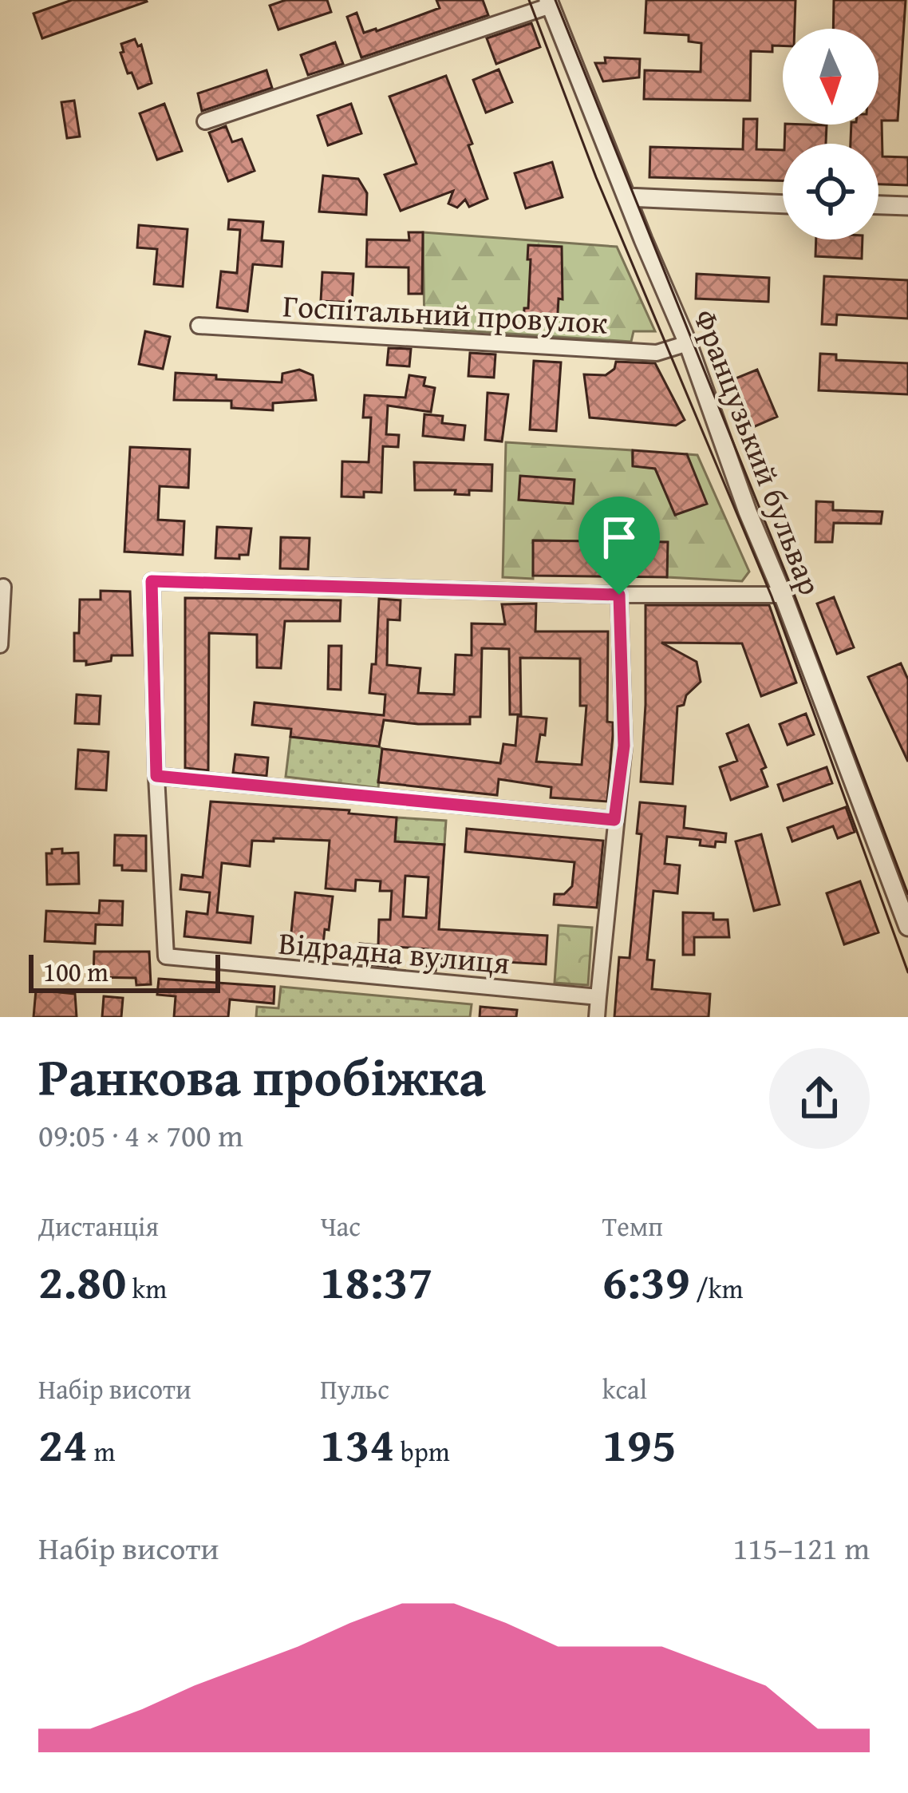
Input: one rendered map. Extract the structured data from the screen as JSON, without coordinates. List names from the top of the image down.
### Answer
{
  "streets": {
    "street": ["Госпітальний провулок", "Французький бульвар", "Відрадна вулиця"]
  },
  "crossings": [
    ["Госпітальний провулок", "Французький бульвар"]
  ],
  "scale_bar": "100 m",
  "north": "bottom",
  "page": {
    "scale": "100 m",
    "heading": ["Ранкова пробіжка", "09:05 · 4 × 700 m"],
    "stats": [
      ["Дистанція", "2.80 km"],
      ["Час", "18:37"],
      ["Темп", "6:39 /km"],
      ["Набір висоти", "24 m"],
      ["Пульс", "134 bpm"],
      ["kcal", "195"]
    ],
    "chart": ["Набір висоти", "115–121 m"]
  }
}
